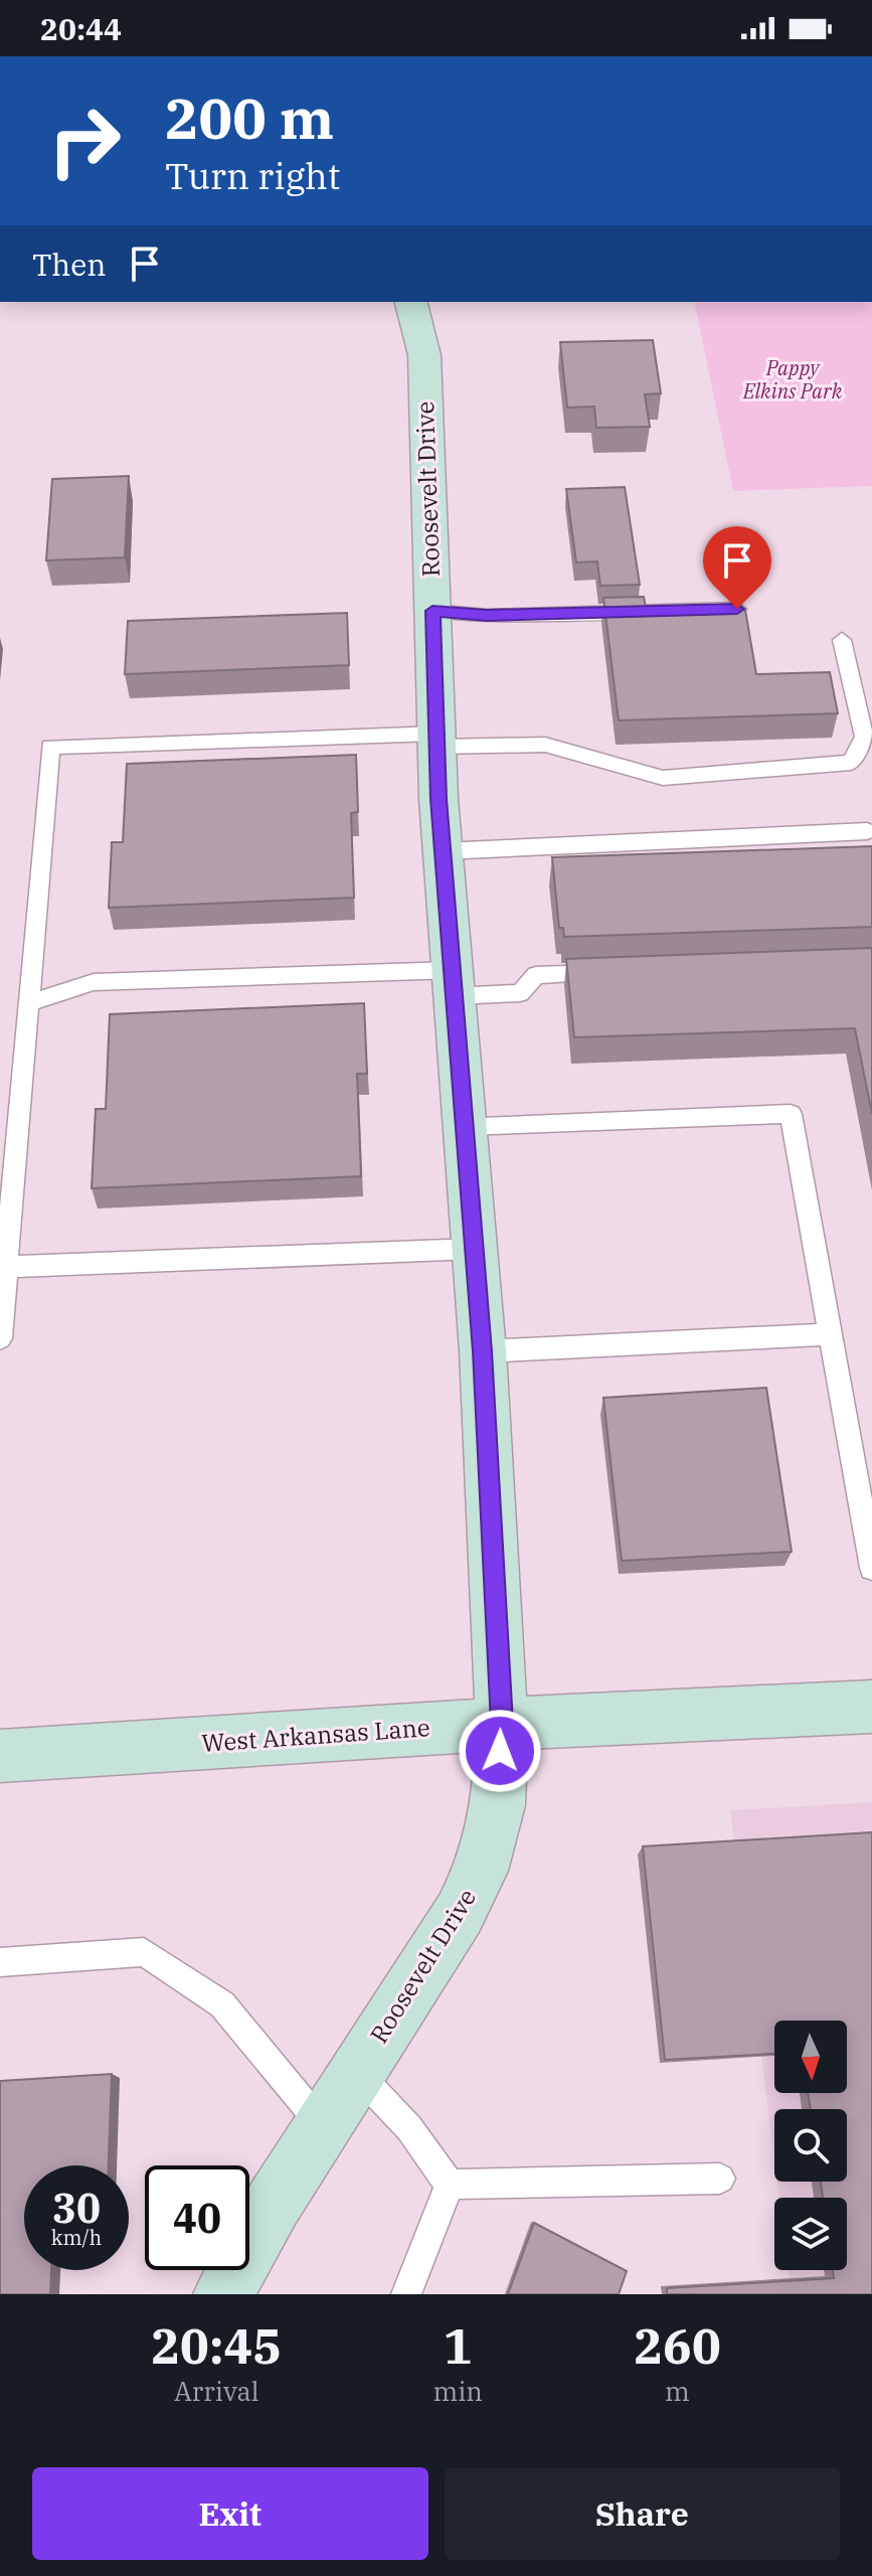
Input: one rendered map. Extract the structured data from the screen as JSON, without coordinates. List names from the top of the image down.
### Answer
{
  "streets": {
    "street": ["Roosevelt Drive", "West Arkansas Lane"]
  },
  "crossings": [
    ["Roosevelt Drive", "West Arkansas Lane"]
  ],
  "parks": ["Pappy Elkins Park"],
  "north": "bottom",
  "page": {
    "status": "20:44",
    "turn": ["200 m", "Turn right"],
    "then": "Then",
    "speed": "30 km/h",
    "limit": "40",
    "eta": [
      "20:45",
      "Arrival",
      "1",
      "min",
      "260",
      "m"
    ],
    "buttons": ["Exit", "Share"]
  }
}
